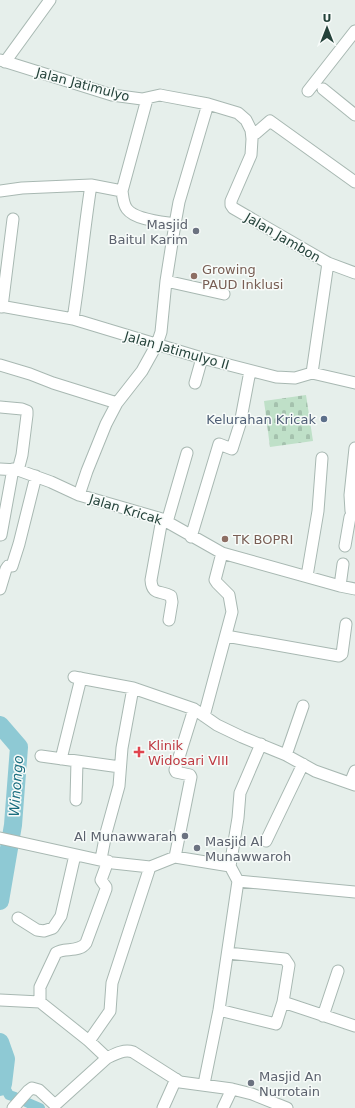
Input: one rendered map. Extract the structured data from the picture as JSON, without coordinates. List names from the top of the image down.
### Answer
{
  "streets": {
    "street": [
      "Jalan Jatimulyo",
      "Jalan Jambon",
      "Jalan Jatimulyo II",
      "Jalan Kricak"
    ]
  },
  "crossings": [
    ["Jalan Jatimulyo", "Jalan Jambon"],
    ["Jalan Jatimulyo", "Jalan Kricak"],
    ["Jalan Jambon", "Jalan Jatimulyo II"],
    ["Jalan Jatimulyo II", "Jalan Kricak"]
  ],
  "water": ["Winongo"],
  "places": {
    "other": [
      "Masjid Baitul Karim",
      "Growing PAUD Inklusi",
      "Kelurahan Kricak",
      "TK BOPRI",
      "Al Munawwarah",
      "Masjid Al Munawwaroh",
      "Masjid An Nurrotain"
    ],
    "health": ["Klinik Widosari VIII"]
  },
  "north": "top"
}
